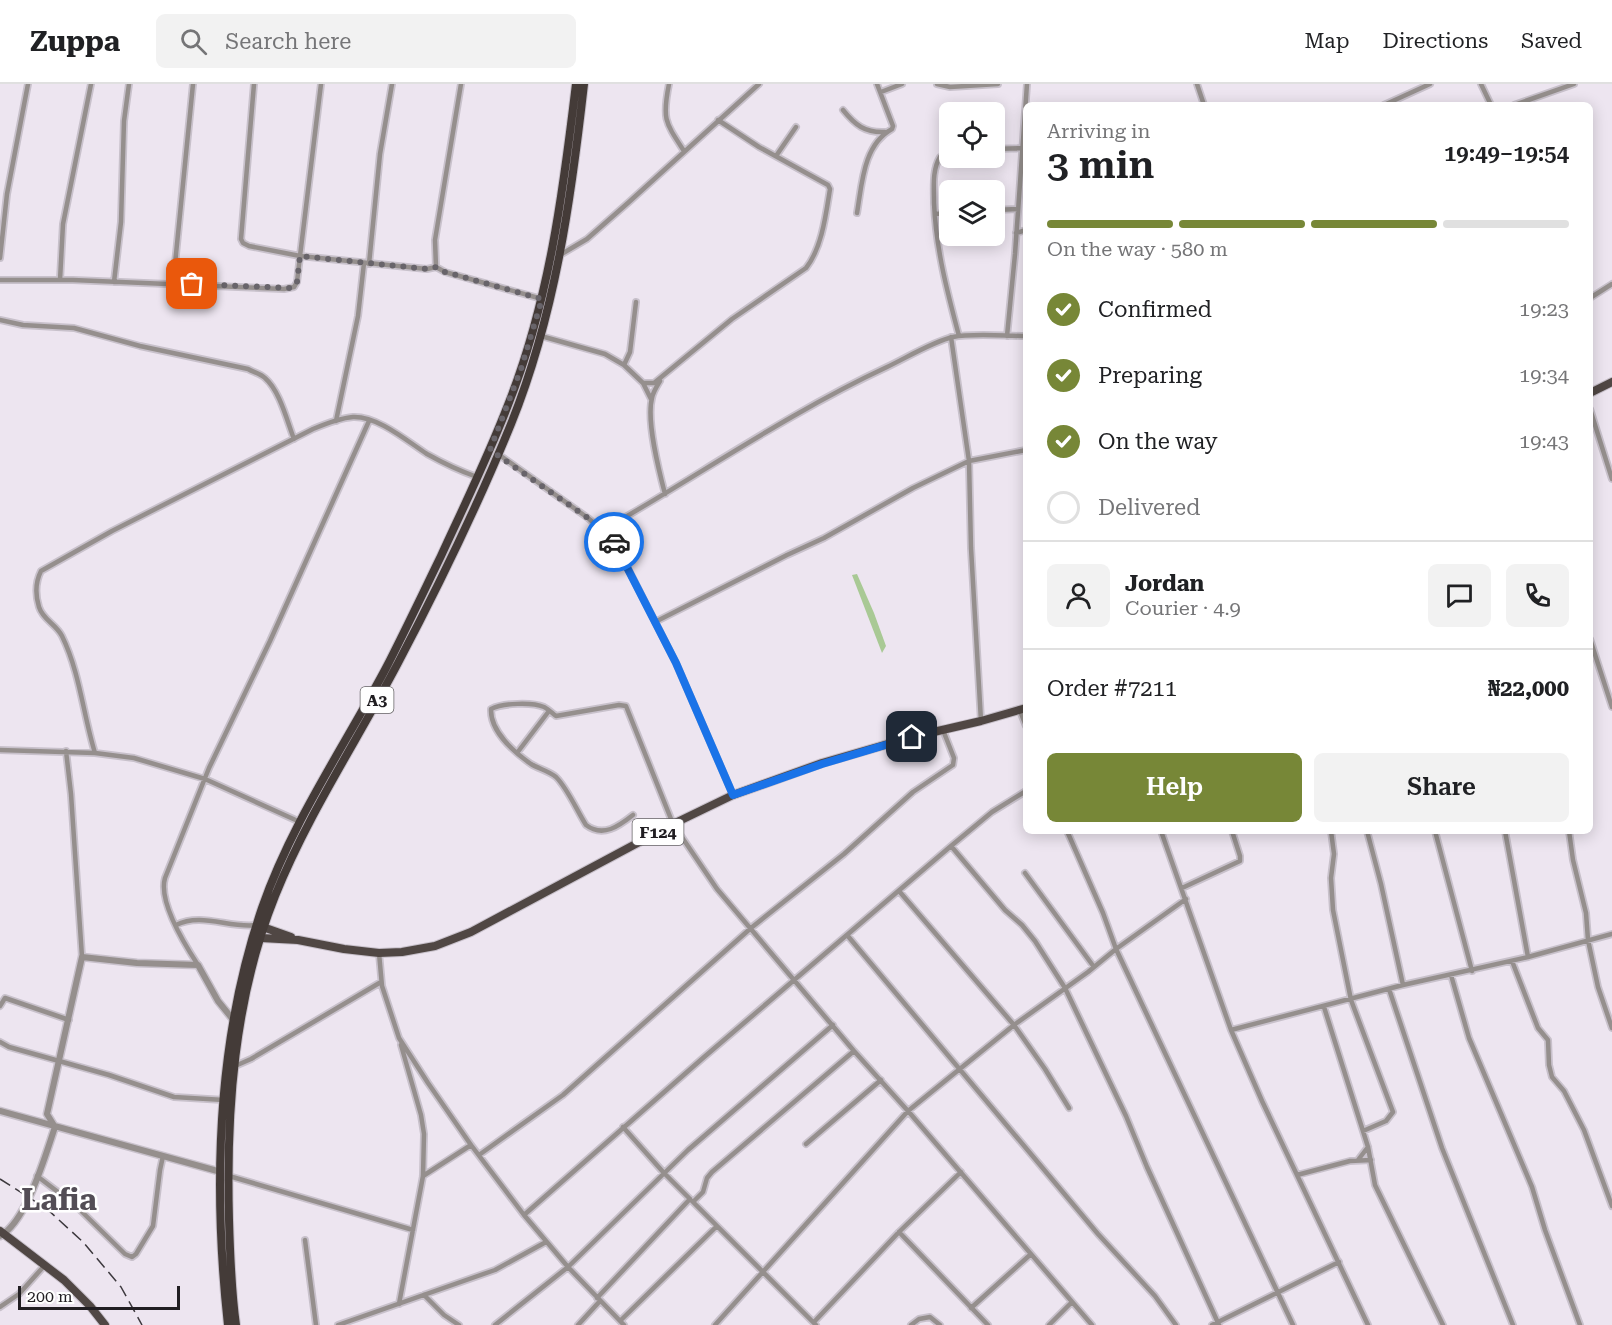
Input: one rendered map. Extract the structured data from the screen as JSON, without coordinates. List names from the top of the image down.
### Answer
{
  "streets": {
    "highway": ["A3"],
    "main road": ["F124"]
  },
  "crossings": [
    ["A3", "F124"]
  ],
  "districts": ["Lafia"],
  "scale_bar": "200 m",
  "page": {
    "header": "Zuppa",
    "search": "Search here",
    "nav": ["Map", "Directions", "Saved"],
    "heading": ["3 min", "Arriving in", "19:49–19:54"],
    "panel": [
      "Jordan",
      "Courier · 4.9",
      "Order #7211",
      "₦22,000"
    ],
    "bar": "On the way · 580 m",
    "list": [
      ["Confirmed", "19:23"],
      ["Preparing", "19:34"],
      ["On the way", "19:43"],
      "Delivered"
    ],
    "buttons": ["Help", "Share"],
    "scale": "200 m"
  }
}
